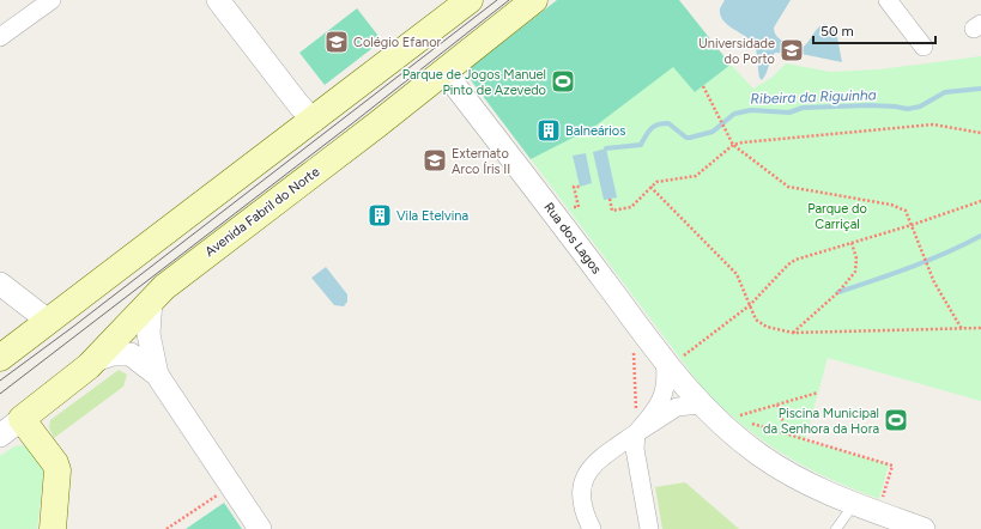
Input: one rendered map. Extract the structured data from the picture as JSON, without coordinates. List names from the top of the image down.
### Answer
{
  "streets": {
    "main road": ["Avenida Fabril do Norte"],
    "street": ["Rua dos Lagos"]
  },
  "crossings": [
    ["Avenida Fabril do Norte", "Rua dos Lagos"]
  ],
  "water": ["Ribeira da Riguinha"],
  "parks": ["Parque do Carriçal"],
  "places": {
    "school or university": ["Colégio Efanor", "Universidade do Porto", "Externato Arco Íris II"],
    "sports": ["Parque de Jogos Manuel Pinto de Azevedo", "Piscina Municipal da Senhora da Hora"],
    "building": ["Balneários", "Vila Etelvina"]
  },
  "scale_bar": "50 m"
}
